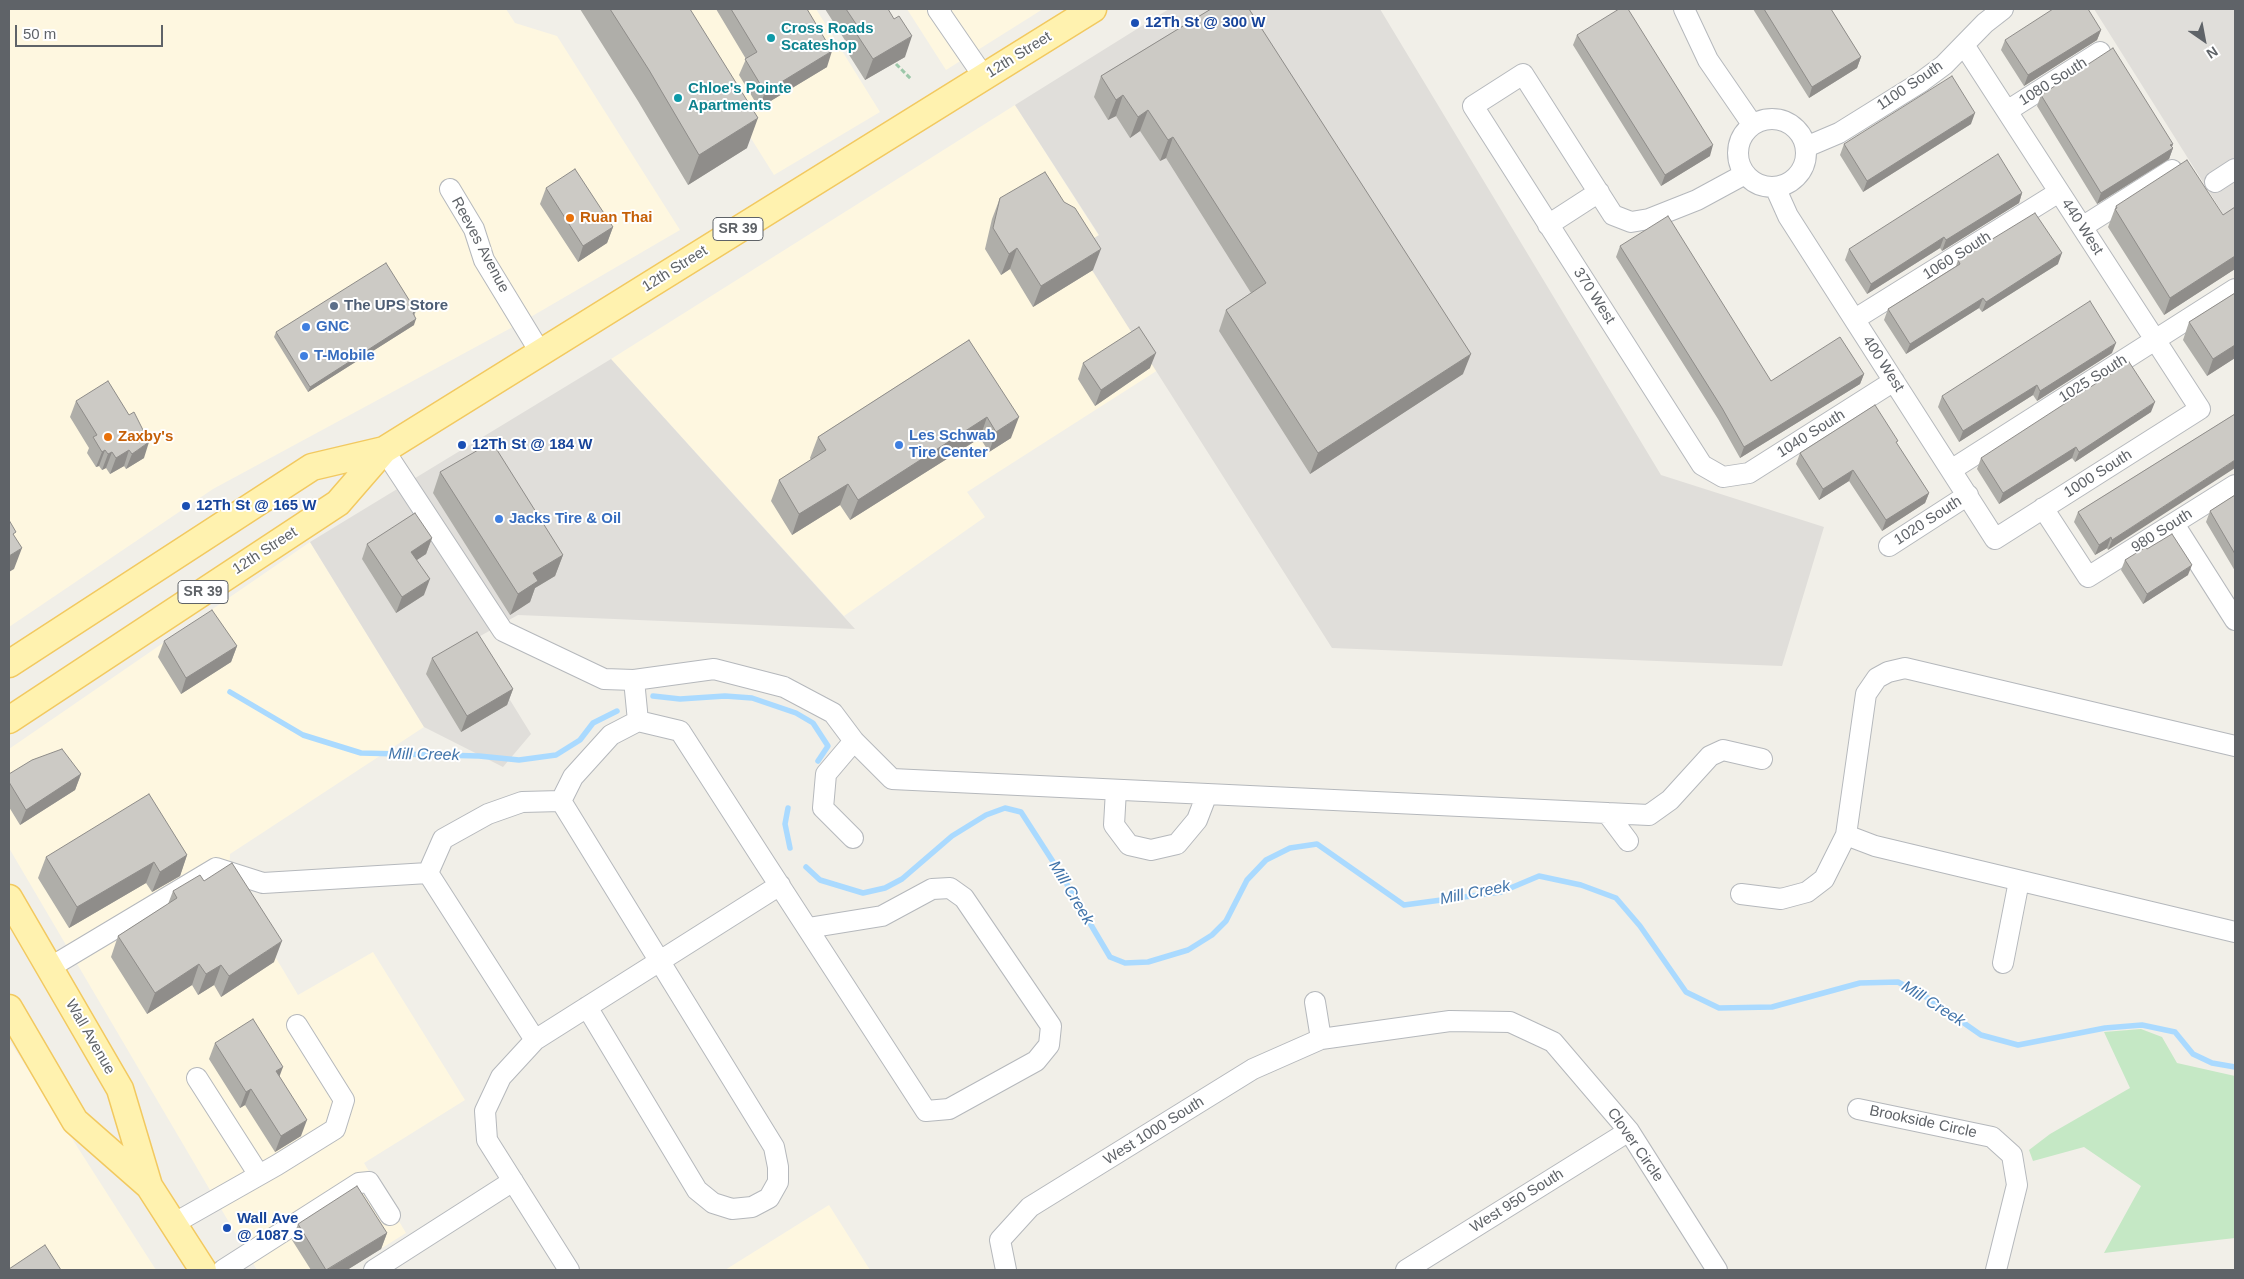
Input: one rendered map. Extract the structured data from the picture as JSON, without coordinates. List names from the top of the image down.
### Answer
{
  "streets": {
    "main road": ["12th Street", "SR 39", "Wall Avenue"],
    "street": [
      "1080 South",
      "1100 South",
      "440 West",
      "Reeves Avenue",
      "1060 South",
      "370 West",
      "400 West",
      "1025 South",
      "1040 South",
      "1000 South",
      "1020 South",
      "980 South",
      "Brookside Circle",
      "West 1000 South",
      "Clover Circle",
      "West 950 South"
    ]
  },
  "crossings": [
    ["12th Street", "Reeves Avenue"],
    ["1080 South", "440 West"],
    ["1100 South", "440 West"],
    ["1100 South", "400 West"],
    ["440 West", "1060 South"],
    ["440 West", "1025 South"],
    ["440 West", "1000 South"],
    ["1060 South", "400 West"],
    ["370 West", "1040 South"],
    ["400 West", "1025 South"],
    ["400 West", "1040 South"],
    ["400 West", "1000 South"],
    ["400 West", "1020 South"],
    ["1000 South", "980 South"],
    ["West 1000 South", "Clover Circle"],
    ["Clover Circle", "West 950 South"]
  ],
  "water": ["Mill Creek"],
  "places": [
    "12Th St @ 300 W",
    "Cross Roads Scateshop",
    "Chloe's Pointe Apartments",
    "Ruan Thai",
    "The UPS Store",
    "GNC",
    "T-Mobile",
    "Zaxby's",
    "12Th St @ 184 W",
    "Les Schwab Tire Center",
    "12Th St @ 165 W",
    "Jacks Tire & Oil",
    "Wall Ave @ 1087 S"
  ],
  "scale_bar": "50 m",
  "north": "bottom right"
}
